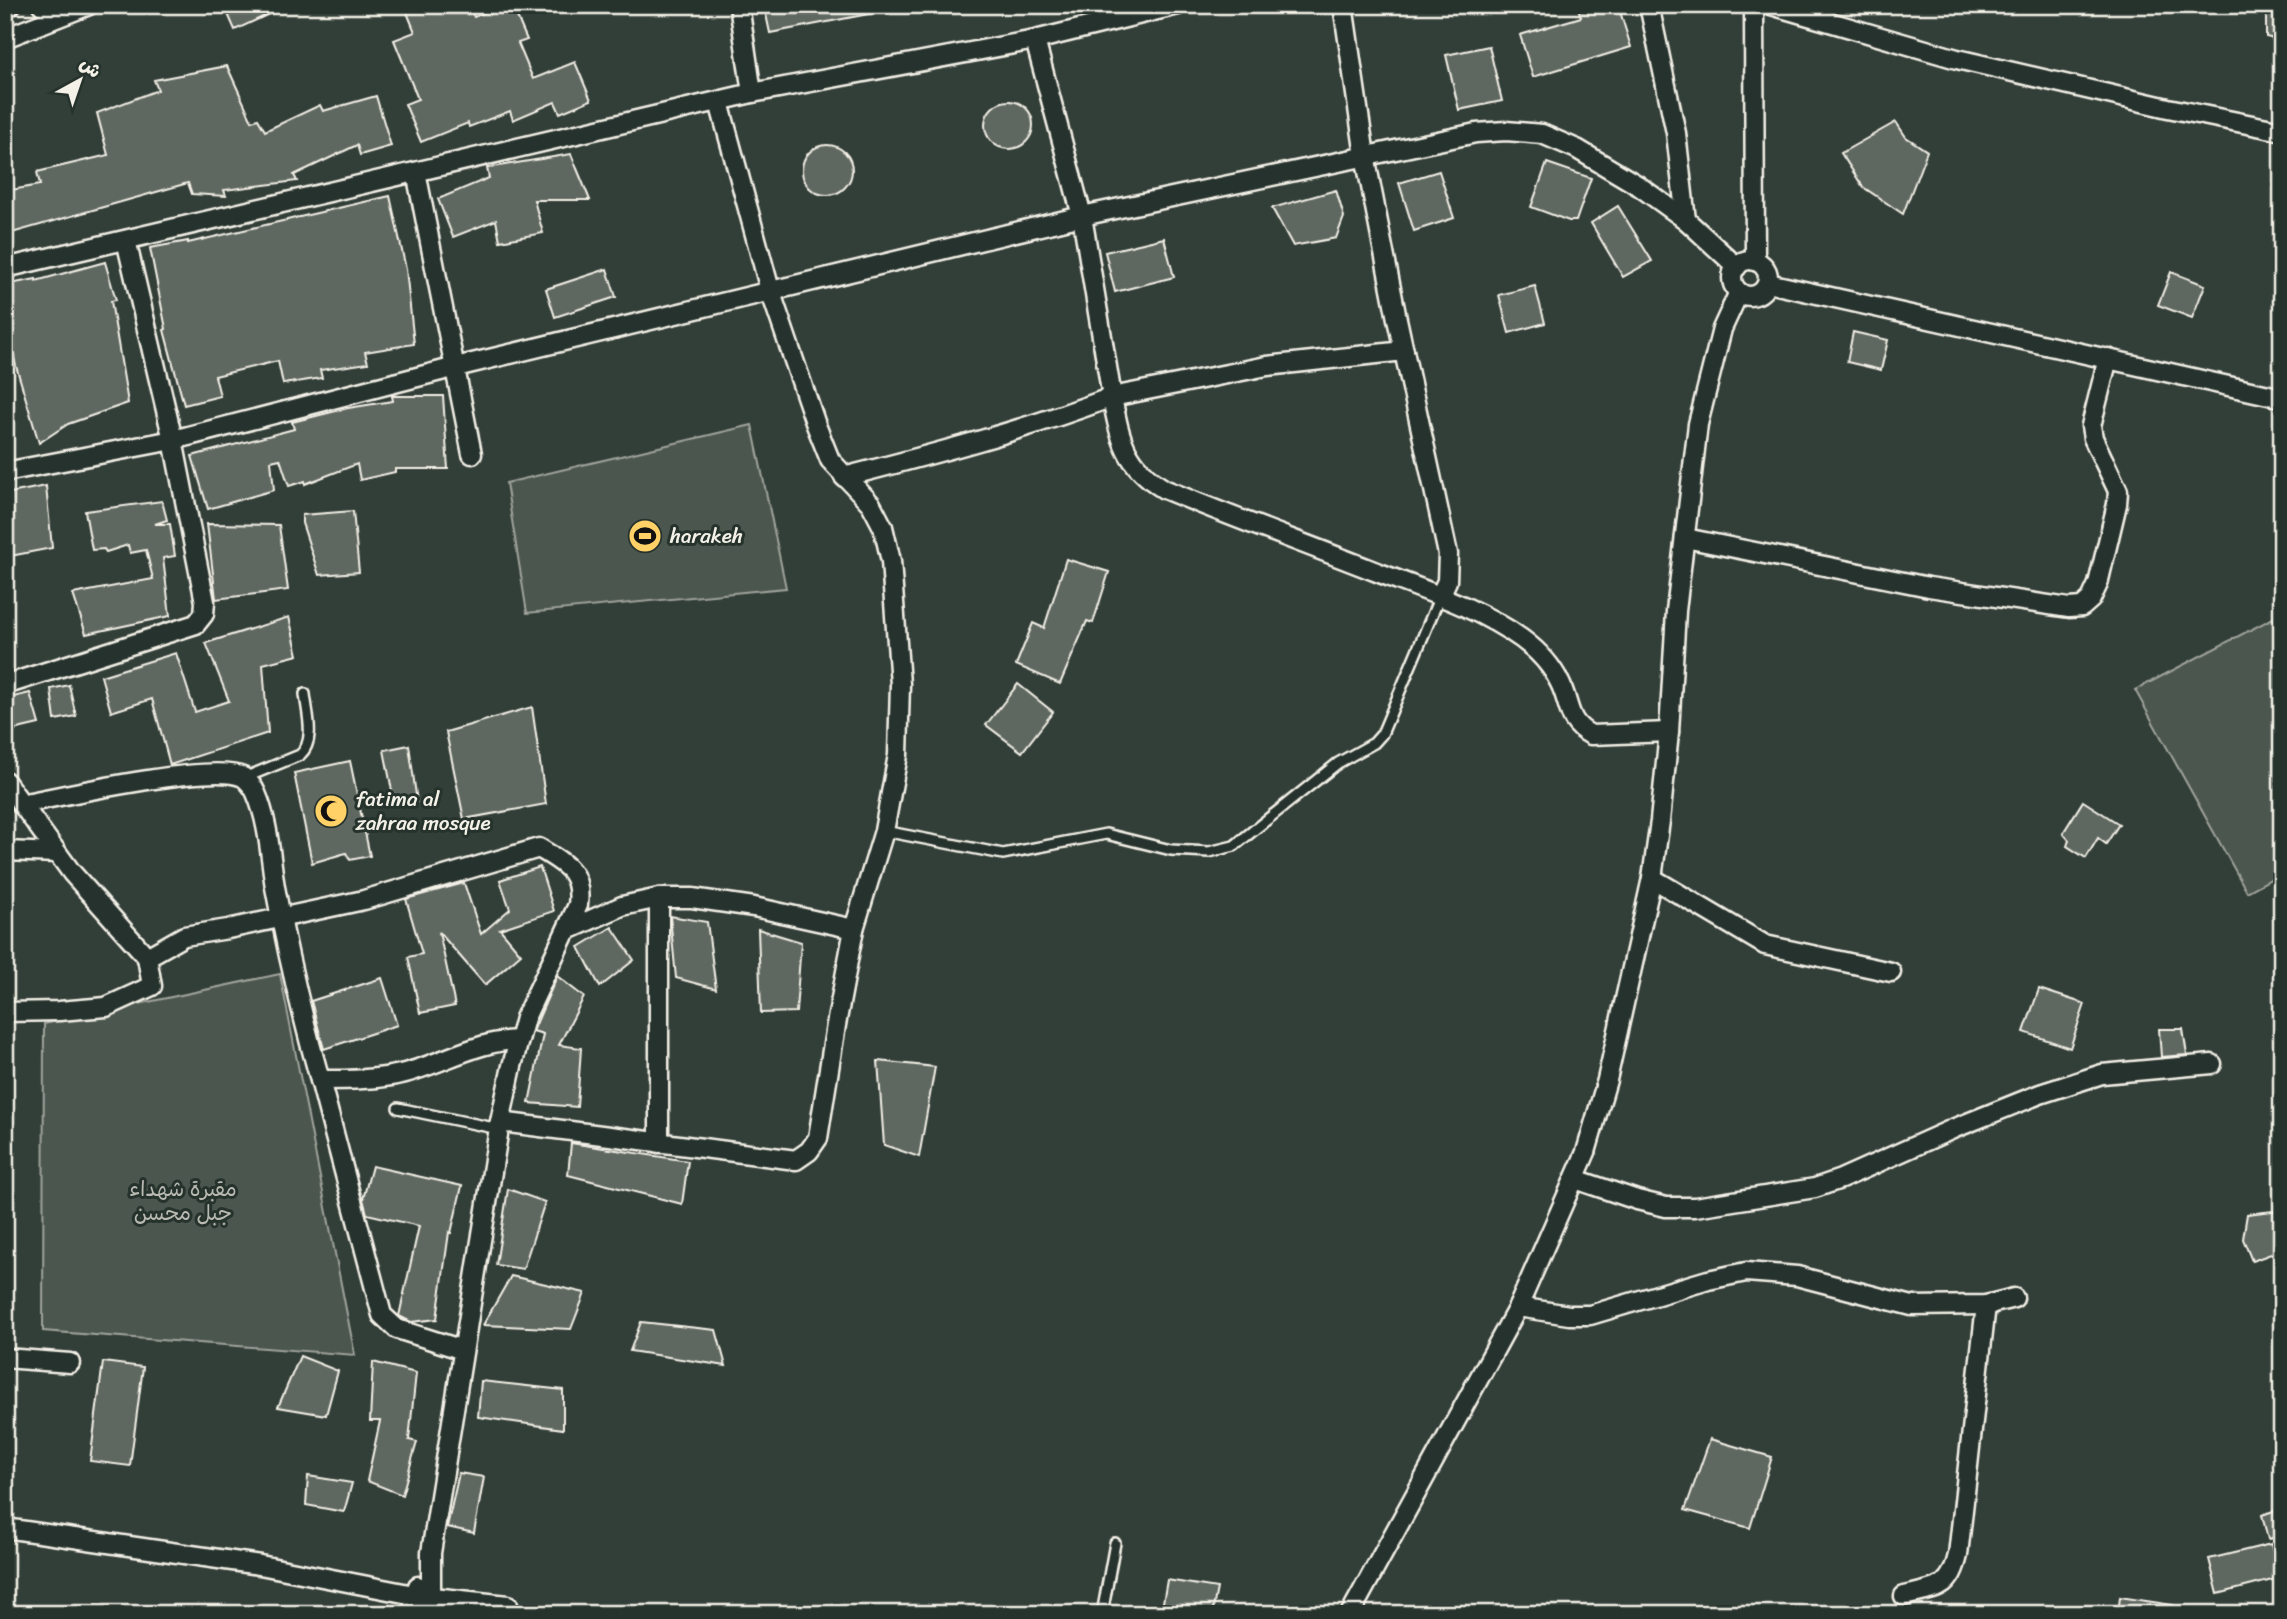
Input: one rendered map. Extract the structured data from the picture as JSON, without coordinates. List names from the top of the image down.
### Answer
{
  "parks": ["مقبرة شهداء جبل محسن"],
  "places": {
    "sports": ["harakeh"],
    "mosque": ["fatima al zahraa mosque"]
  },
  "north": "top right"
}
